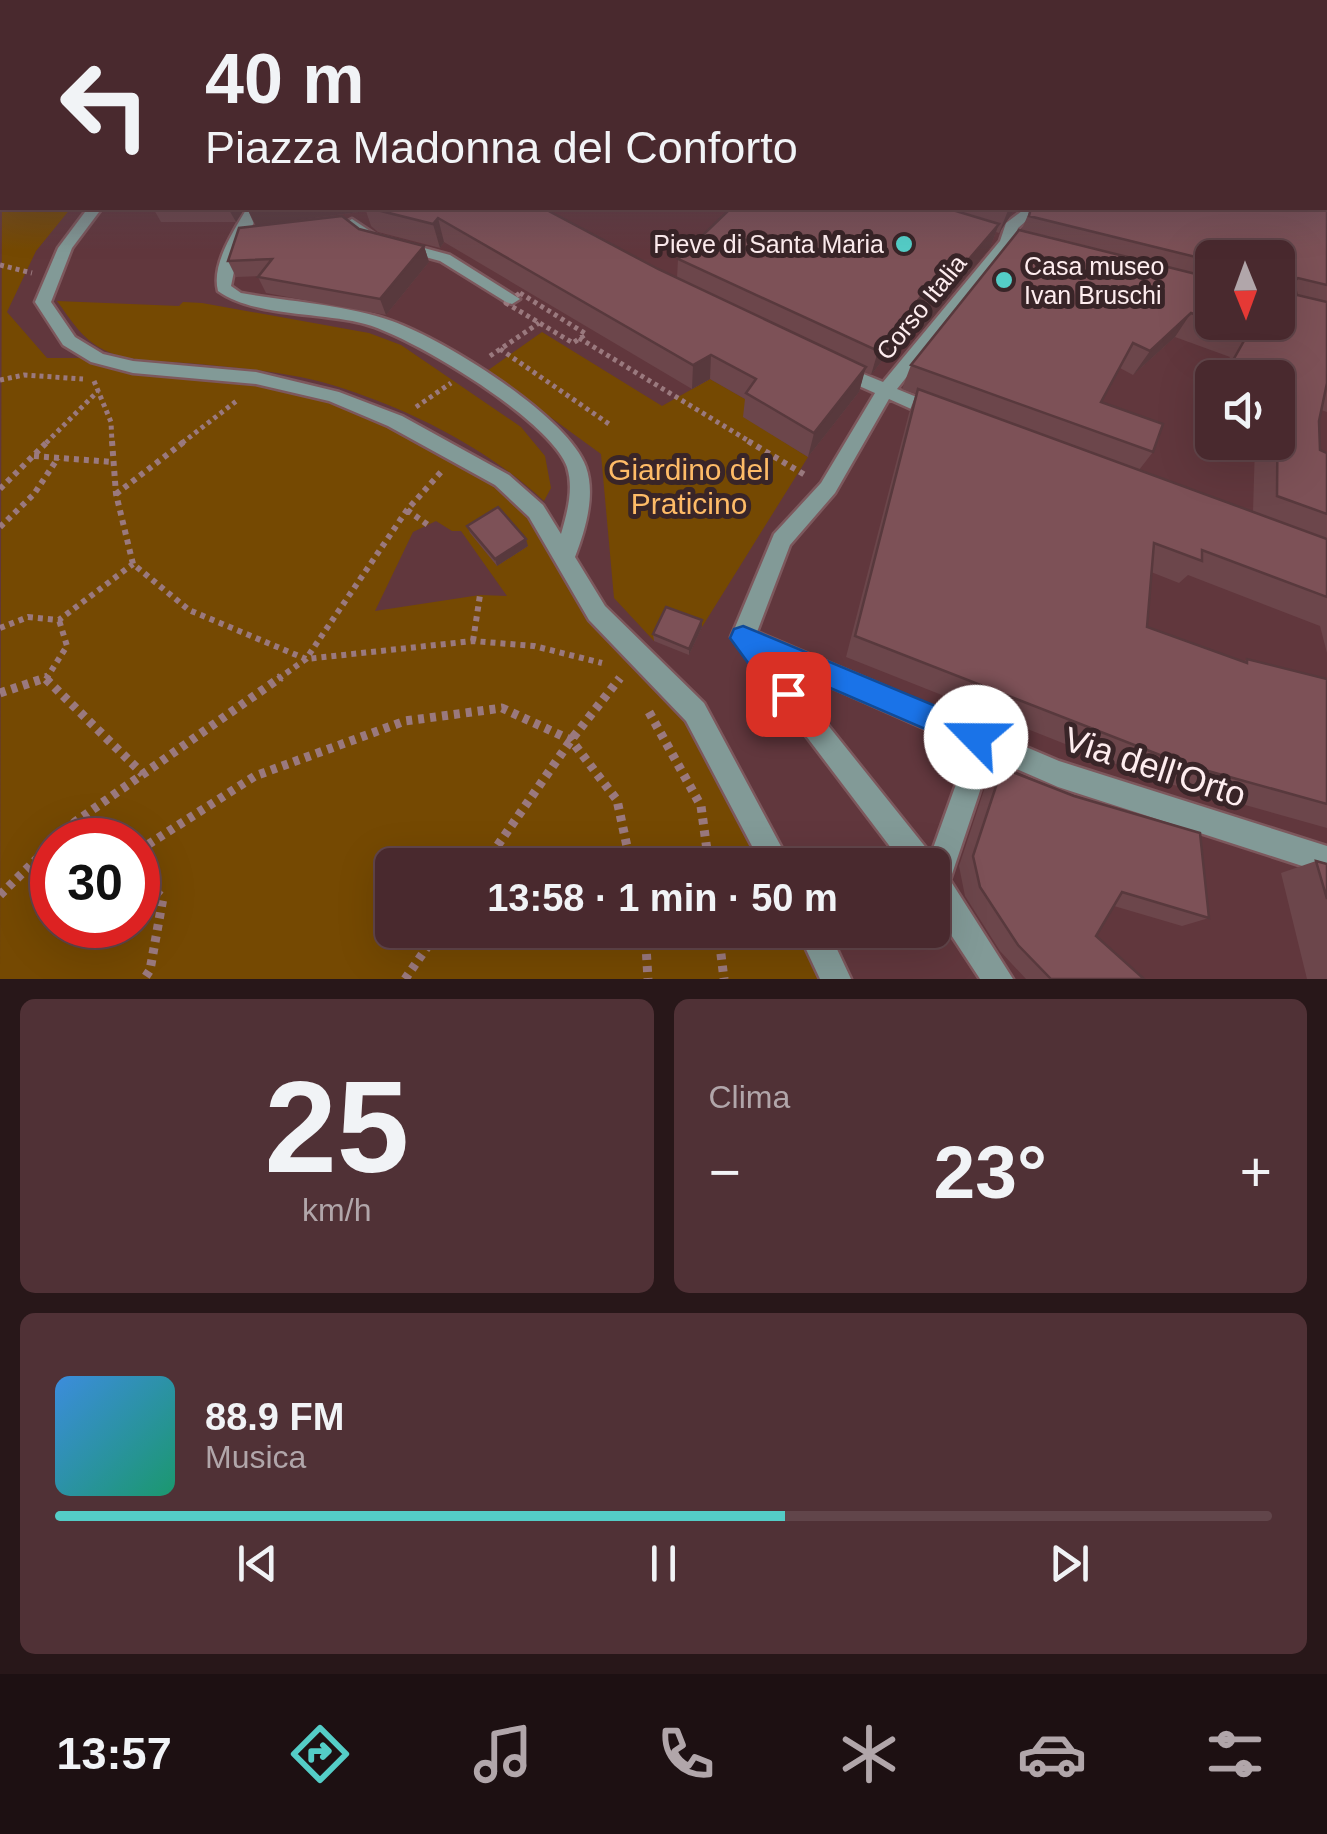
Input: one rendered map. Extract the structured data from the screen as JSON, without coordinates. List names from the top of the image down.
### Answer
{
  "streets": {
    "street": ["Corso Italia", "Via dell'Orto"]
  },
  "crossings": [
    ["Corso Italia", "Via dell'Orto"]
  ],
  "parks": ["Giardino del Praticino"],
  "places": ["Pieve di Santa Maria", "Casa museo Ivan Bruschi"],
  "north": "bottom",
  "page": {
    "turn": ["40 m", "Piazza Madonna del Conforto"],
    "limit": "30",
    "trip": "13:58 · 1 min · 50 m",
    "tile": [
      ["25", "km/h"],
      "Clima"
    ],
    "heat": ["−", "23°", "+"],
    "song": ["88.9 FM", "Musica"],
    "tabs": "13:57"
  }
}
